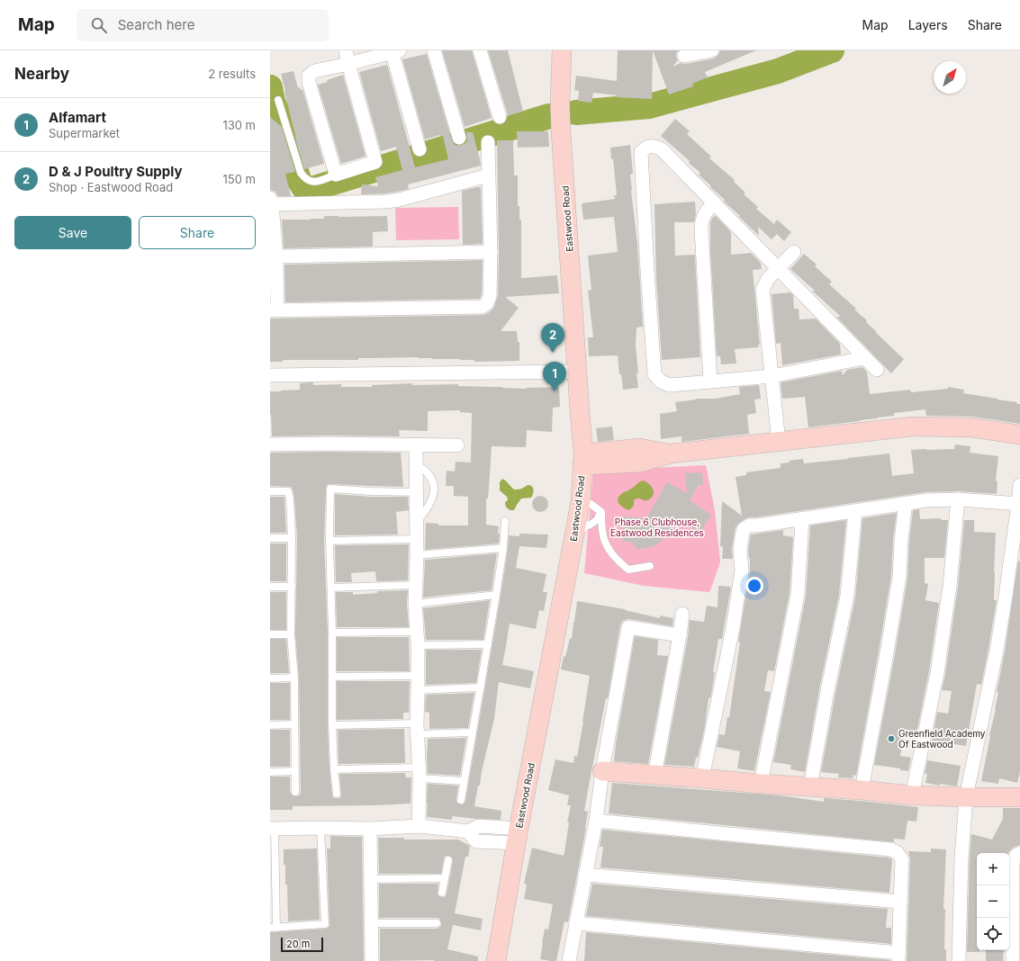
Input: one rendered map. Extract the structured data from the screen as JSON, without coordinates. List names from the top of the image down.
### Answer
{
  "streets": {
    "main road": ["Eastwood Road"]
  },
  "parks": ["Phase 6 Clubhouse, Eastwood Residences"],
  "places": ["Greenfield Academy Of Eastwood"],
  "scale_bar": "20 m",
  "north": "top right",
  "page": {
    "header": "Map",
    "search": "Search here",
    "nav": ["Map", "Layers", "Share"],
    "heading": ["Nearby", "2 results"],
    "list": [
      {
        "mark": "1",
        "name": "Alfamart",
        "note": "Supermarket",
        "value": "130 m"
      },
      {
        "mark": "2",
        "name": "D & J Poultry Supply",
        "note": "Shop · Eastwood Road",
        "value": "150 m"
      }
    ],
    "buttons": ["Save", "Share"],
    "pins": ["2", "1"],
    "map_buttons": ["+", "−"],
    "scale": "20 m"
  }
}
